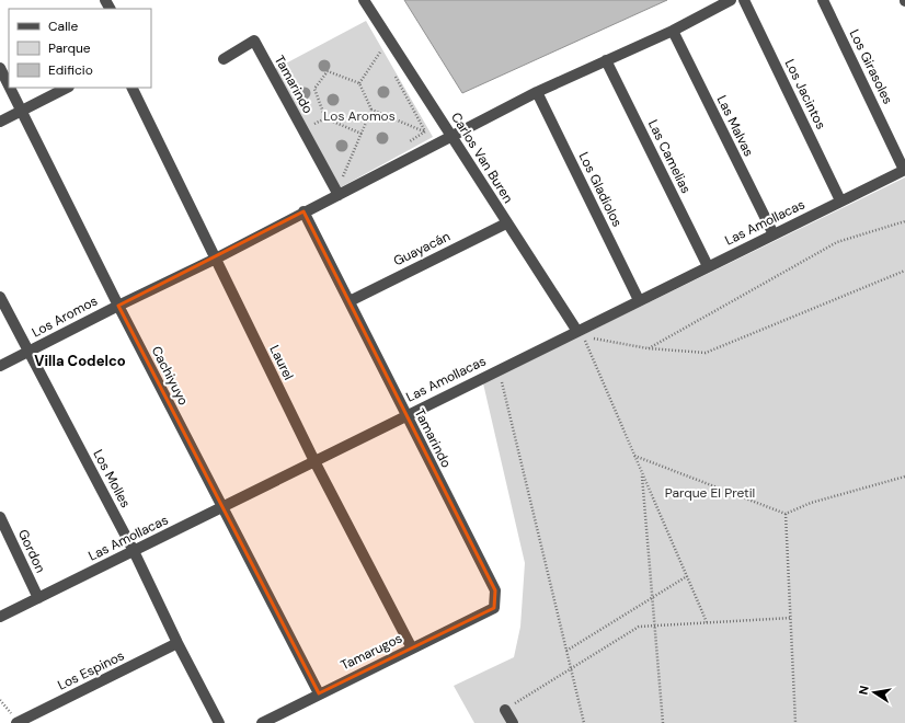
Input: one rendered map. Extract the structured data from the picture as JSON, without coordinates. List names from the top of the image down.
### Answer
{
  "streets": {
    "street": [
      "Los Girasoles",
      "Tamarindo",
      "Los Jacintos",
      "Las Malvas",
      "Las Camelias",
      "Carlos Van Buren",
      "Los Gladiolos",
      "Las Amollacas",
      "Guayacán",
      "Los Aromos",
      "Laurel",
      "Cachiyuyo",
      "Los Molles",
      "Gordon",
      "Tamarugos",
      "Los Espinos"
    ]
  },
  "crossings": [
    ["Los Girasoles", "Las Amollacas"],
    ["Tamarindo", "Las Amollacas"],
    ["Tamarindo", "Guayacán"],
    ["Tamarindo", "Los Aromos"],
    ["Tamarindo", "Tamarugos"],
    ["Los Jacintos", "Las Amollacas"],
    ["Las Malvas", "Las Amollacas"],
    ["Las Malvas", "Los Aromos"],
    ["Las Camelias", "Las Amollacas"],
    ["Las Camelias", "Los Aromos"],
    ["Carlos Van Buren", "Las Amollacas"],
    ["Carlos Van Buren", "Guayacán"],
    ["Carlos Van Buren", "Los Aromos"],
    ["Los Gladiolos", "Las Amollacas"],
    ["Los Gladiolos", "Los Aromos"],
    ["Las Amollacas", "Laurel"],
    ["Las Amollacas", "Cachiyuyo"],
    ["Las Amollacas", "Los Molles"],
    ["Las Amollacas", "Gordon"],
    ["Los Aromos", "Laurel"],
    ["Los Aromos", "Cachiyuyo"],
    ["Los Aromos", "Los Molles"],
    ["Laurel", "Tamarugos"],
    ["Cachiyuyo", "Tamarugos"],
    ["Los Molles", "Los Espinos"]
  ],
  "districts": ["Villa Codelco"],
  "parks": ["Los Aromos", "Parque El Pretil"],
  "legend": ["Calle", "Parque", "Edificio"],
  "north": "left"
}
